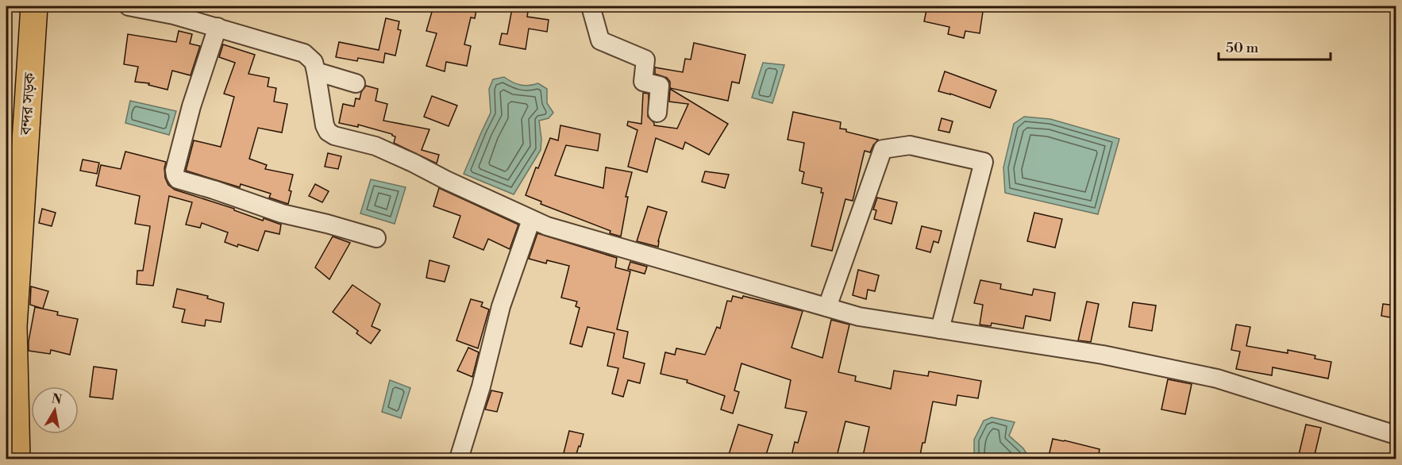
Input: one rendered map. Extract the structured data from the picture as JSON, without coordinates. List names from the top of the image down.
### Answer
{
  "streets": {
    "highway": ["বন্দর সড়ক"]
  },
  "scale_bar": "50 m",
  "north": "top"
}
